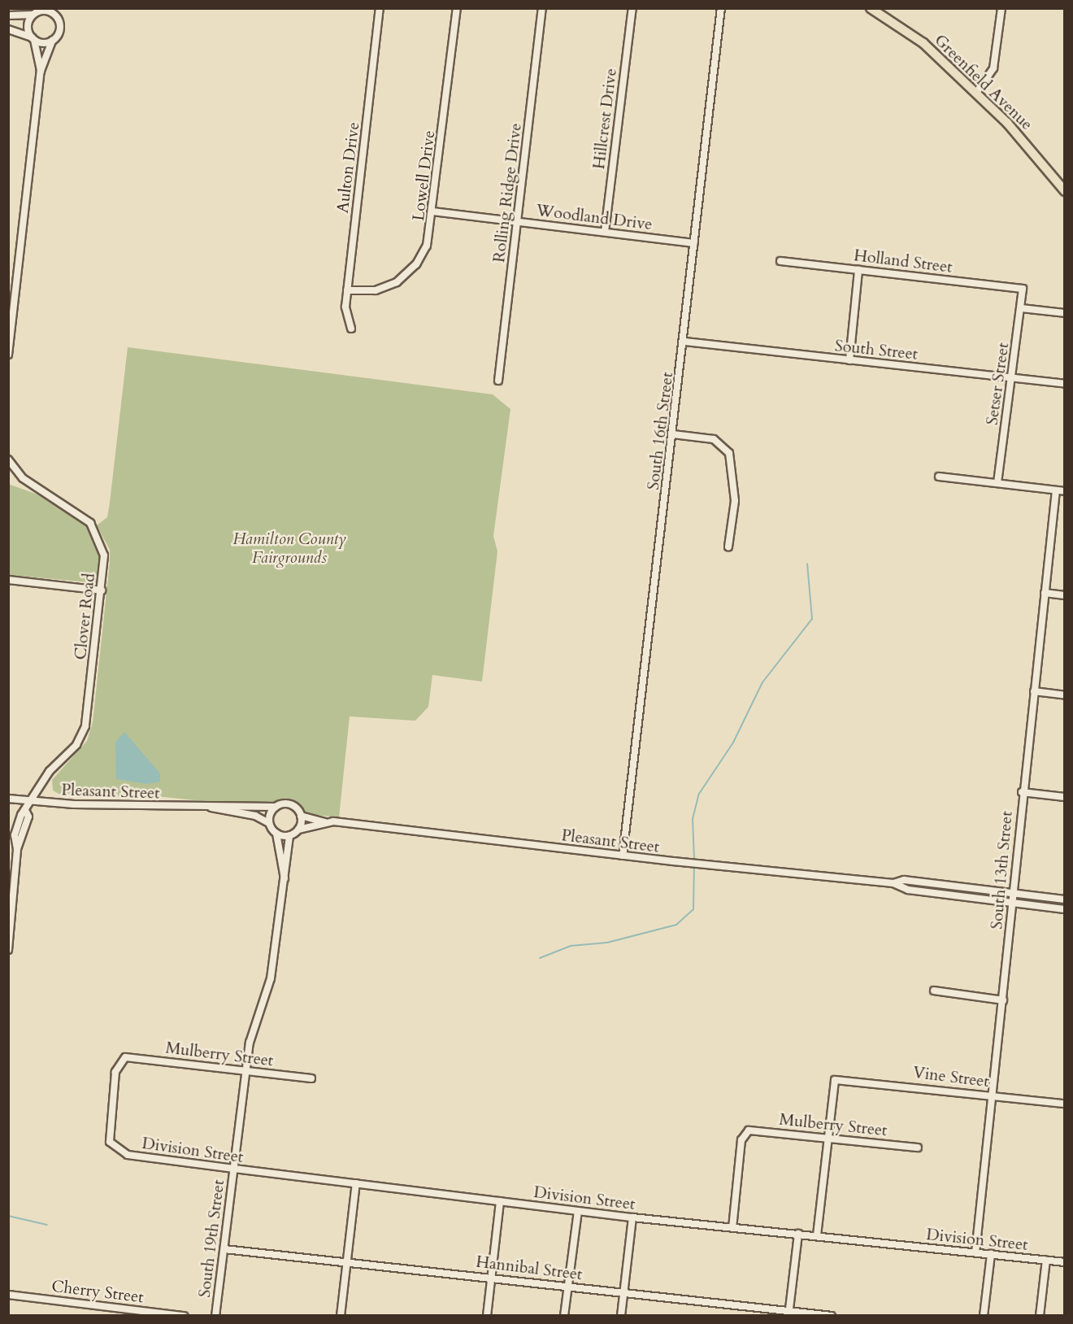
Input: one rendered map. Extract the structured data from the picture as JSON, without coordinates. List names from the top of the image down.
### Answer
{
  "streets": {
    "main road": ["Greenfield Avenue"],
    "street": [
      "Hillcrest Drive",
      "Aulton Drive",
      "Lowell Drive",
      "Rolling Ridge Drive",
      "Woodland Drive",
      "Holland Street",
      "South Street",
      "Setser Street",
      "South 16th Street",
      "Clover Road",
      "Pleasant Street",
      "South 13th Street",
      "Mulberry Street",
      "Vine Street",
      "Division Street",
      "South 19th Street",
      "Hannibal Street",
      "Cherry Street"
    ]
  },
  "crossings": [
    ["Hillcrest Drive", "Woodland Drive"],
    ["Aulton Drive", "Lowell Drive"],
    ["Lowell Drive", "Woodland Drive"],
    ["Rolling Ridge Drive", "Woodland Drive"],
    ["Woodland Drive", "South 16th Street"],
    ["Holland Street", "Setser Street"],
    ["South Street", "Setser Street"],
    ["South Street", "South 16th Street"],
    ["South 16th Street", "Pleasant Street"],
    ["Clover Road", "Pleasant Street"],
    ["Pleasant Street", "South 13th Street"],
    ["Pleasant Street", "South 19th Street"],
    ["South 13th Street", "Vine Street"],
    ["South 13th Street", "Division Street"],
    ["Mulberry Street", "Vine Street"],
    ["Mulberry Street", "Division Street"],
    ["Mulberry Street", "South 19th Street"],
    ["Division Street", "South 19th Street"],
    ["South 19th Street", "Hannibal Street"]
  ],
  "parks": ["Hamilton County Fairgrounds"]
}
